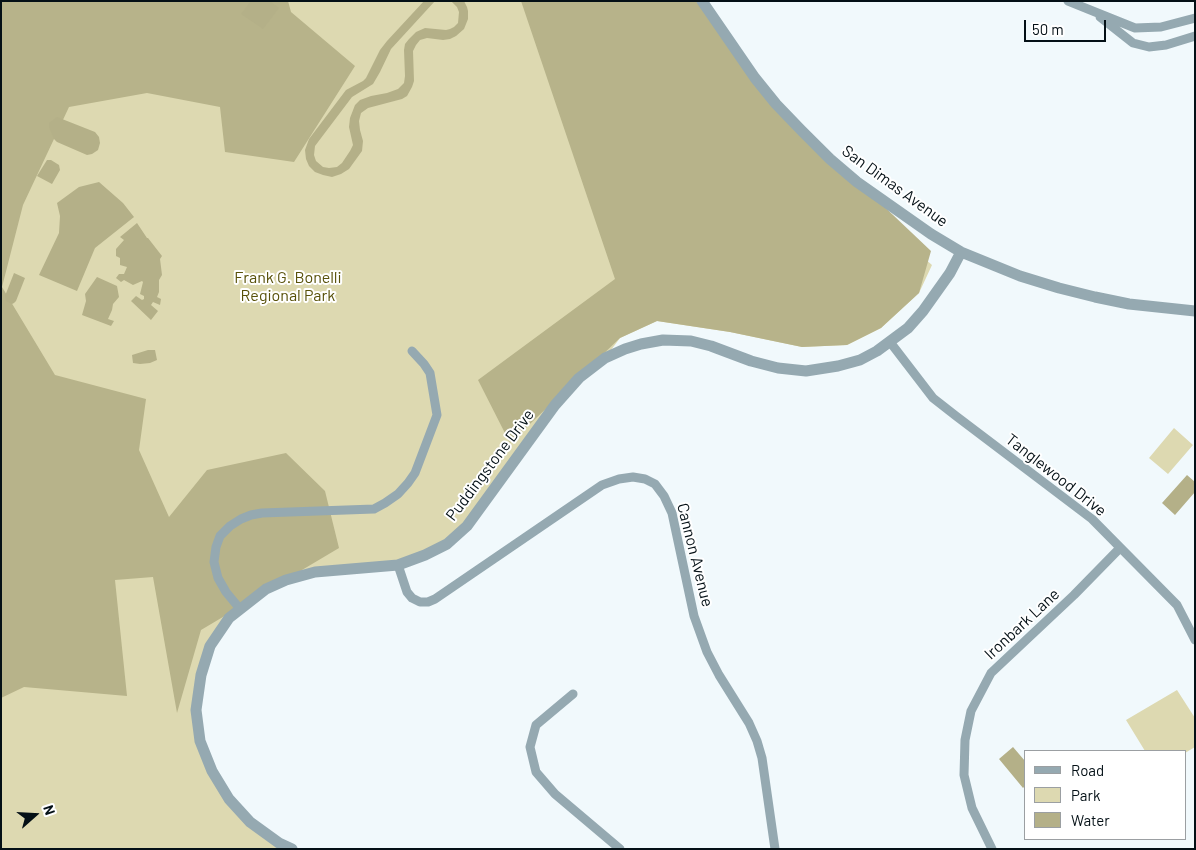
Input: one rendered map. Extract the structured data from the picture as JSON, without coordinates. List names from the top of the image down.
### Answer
{
  "streets": {
    "street": [
      "San Dimas Avenue",
      "Puddingstone Drive",
      "Tanglewood Drive",
      "Cannon Avenue",
      "Ironbark Lane"
    ]
  },
  "crossings": [
    ["San Dimas Avenue", "Puddingstone Drive"],
    ["Puddingstone Drive", "Tanglewood Drive"],
    ["Puddingstone Drive", "Cannon Avenue"],
    ["Tanglewood Drive", "Ironbark Lane"]
  ],
  "parks": ["Frank G. Bonelli Regional Park"],
  "legend": ["Road", "Park", "Water"],
  "scale_bar": "50 m",
  "north": "right"
}
